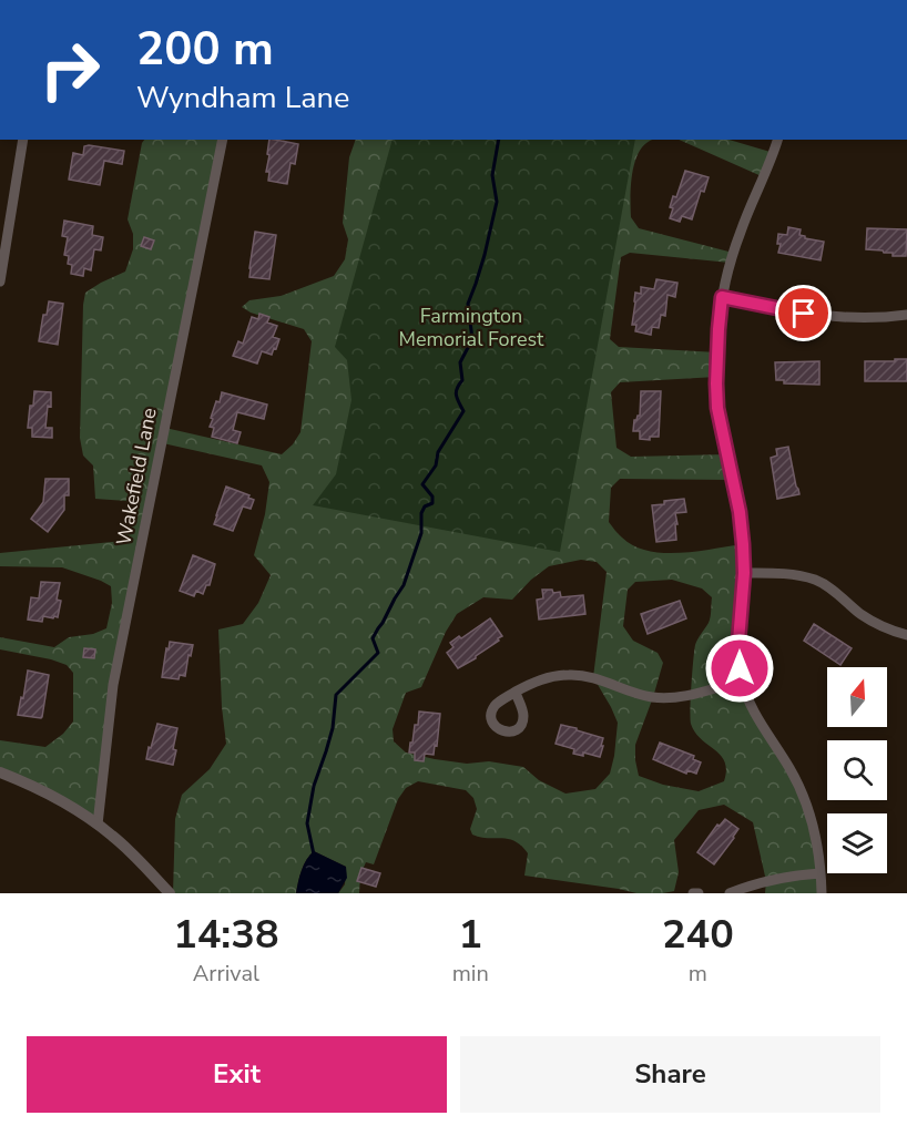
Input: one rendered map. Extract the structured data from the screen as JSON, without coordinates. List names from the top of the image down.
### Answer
{
  "streets": {
    "street": ["Wakefield Lane"]
  },
  "parks": ["Farmington Memorial Forest"],
  "north": "top",
  "page": {
    "turn": ["200 m", "Wyndham Lane"],
    "eta": [
      "14:38",
      "Arrival",
      "1",
      "min",
      "240",
      "m"
    ],
    "buttons": ["Exit", "Share"]
  }
}
